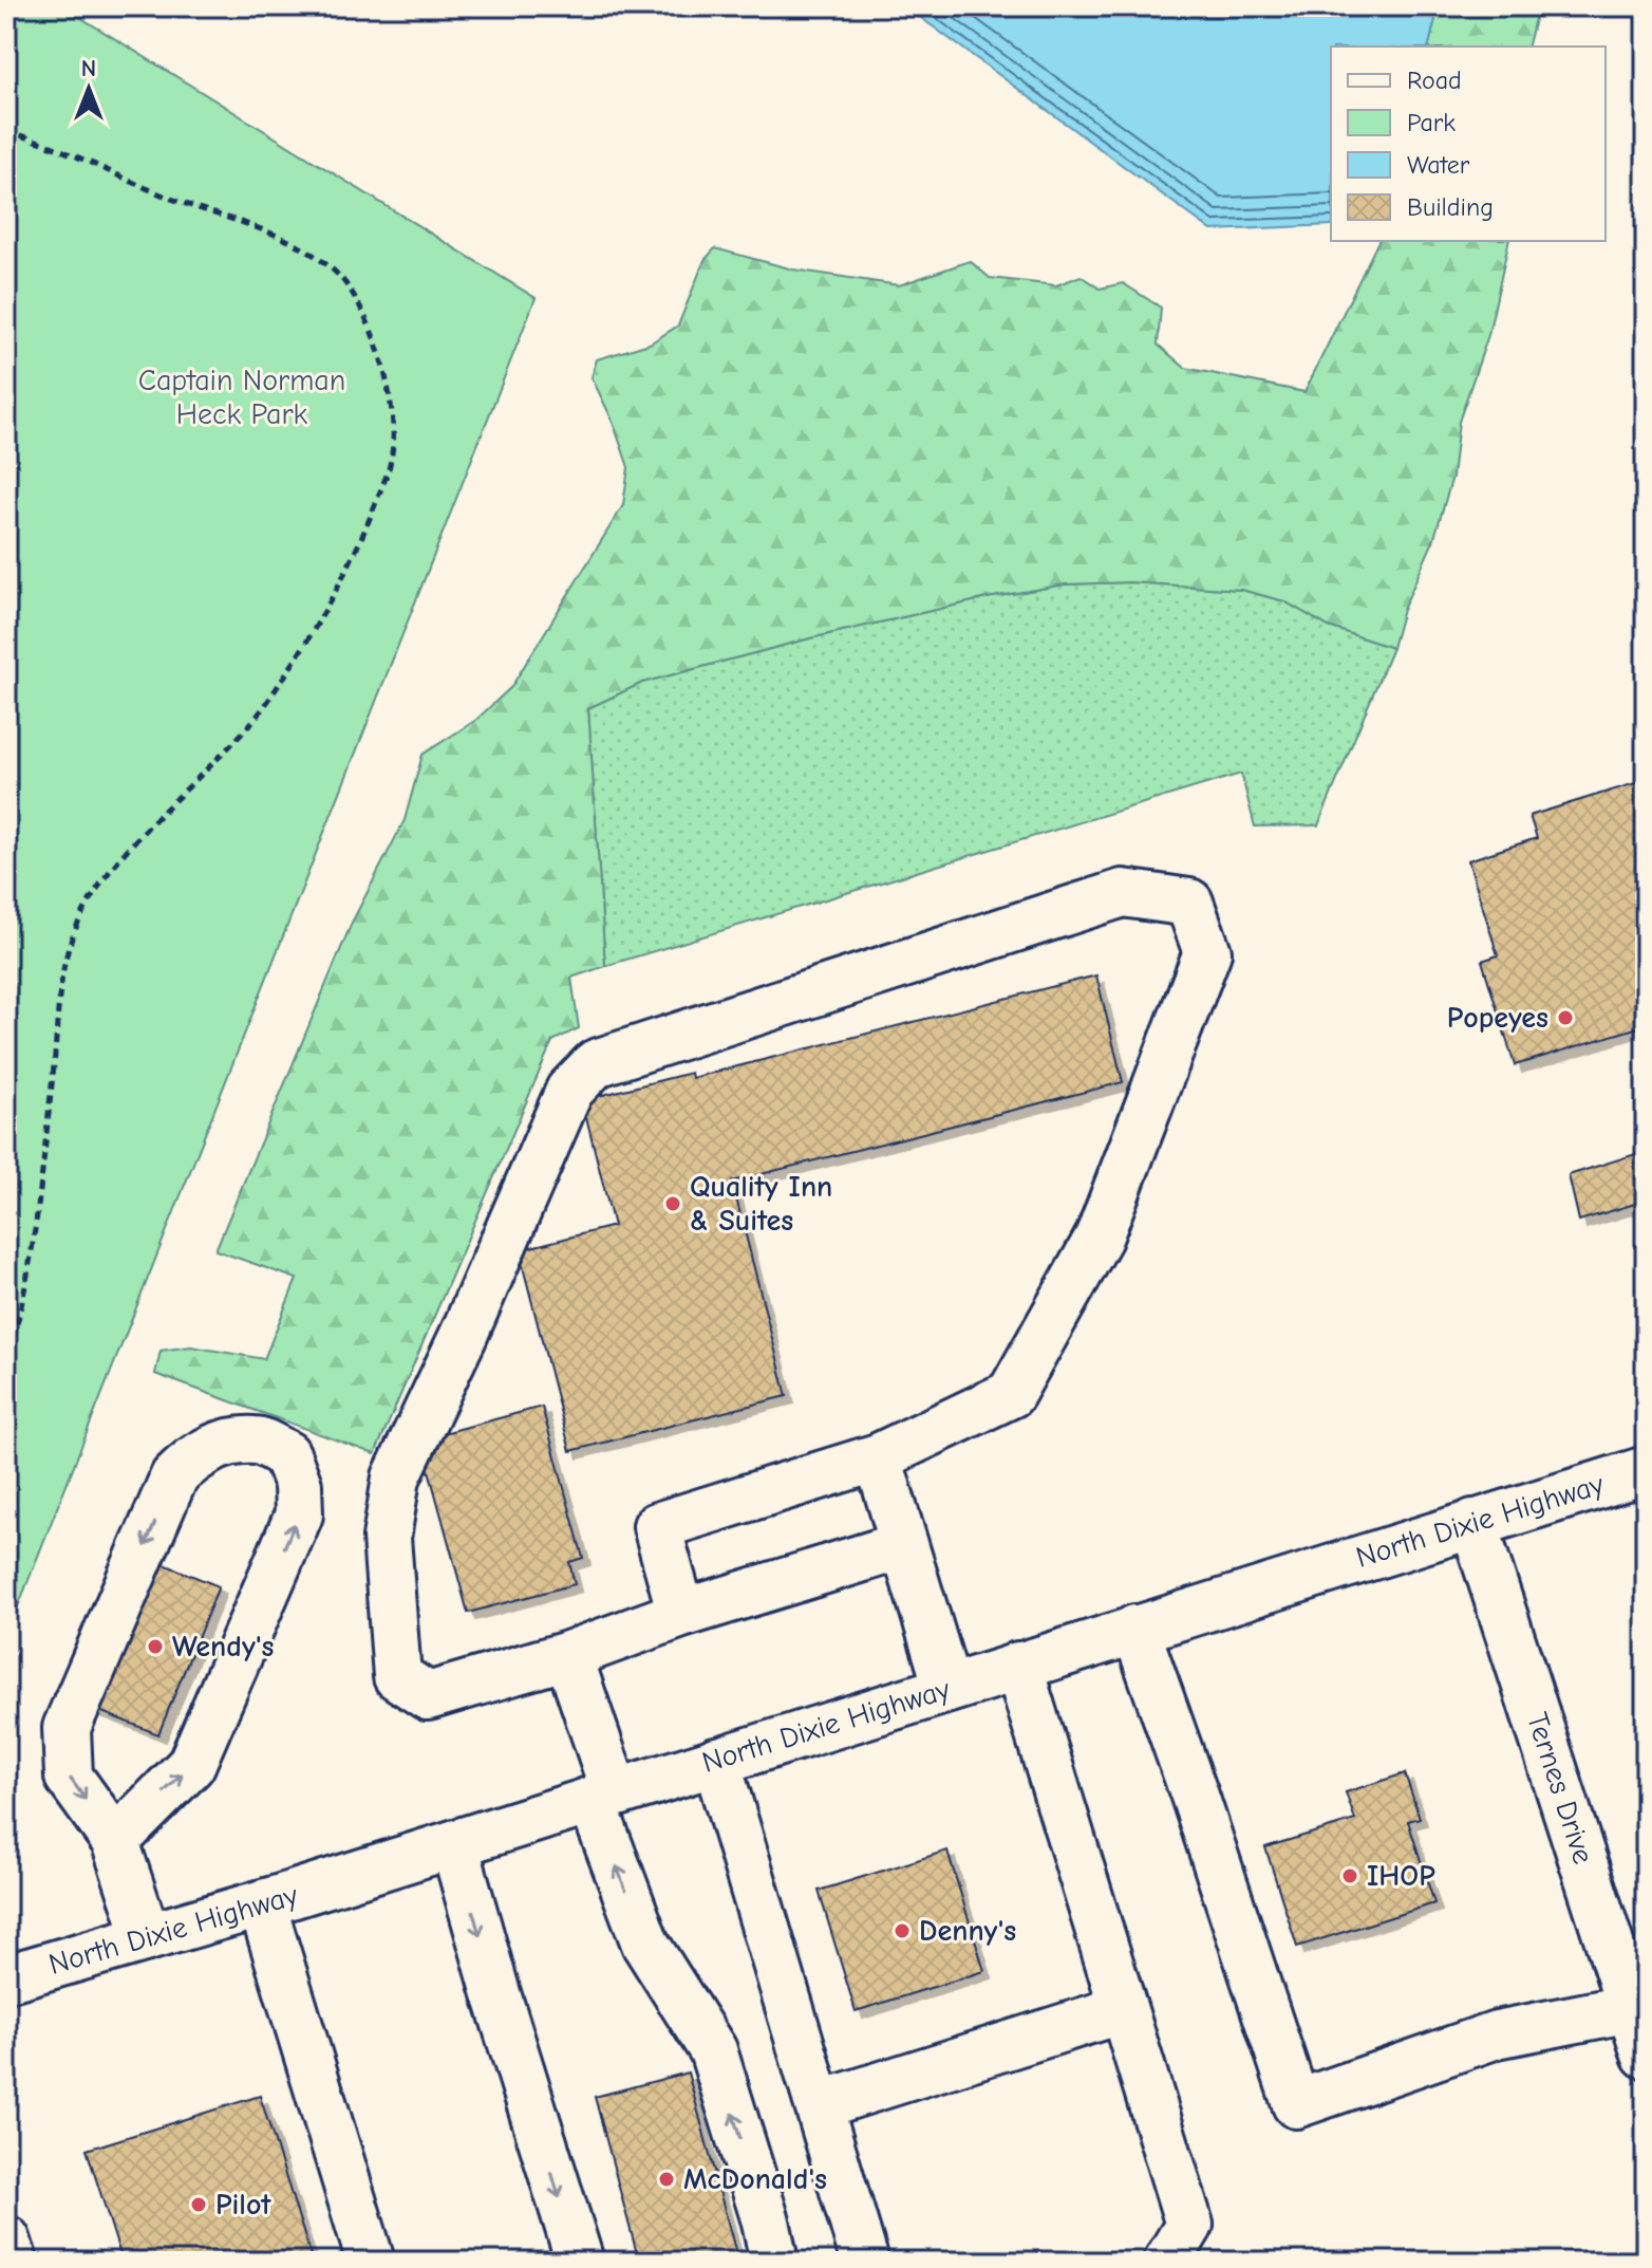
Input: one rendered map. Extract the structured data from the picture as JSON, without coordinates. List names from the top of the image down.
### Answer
{
  "streets": {
    "main road": ["North Dixie Highway", "Ternes Drive"]
  },
  "crossings": [
    ["North Dixie Highway", "Ternes Drive"]
  ],
  "parks": ["Captain Norman Heck Park"],
  "places": [
    "Popeyes",
    "Quality Inn & Suites",
    "Wendy's",
    "IHOP",
    "Denny's",
    "McDonald's",
    "Pilot"
  ],
  "legend": [
    "Road",
    "Park",
    "Water",
    "Building"
  ],
  "north": "top"
}
